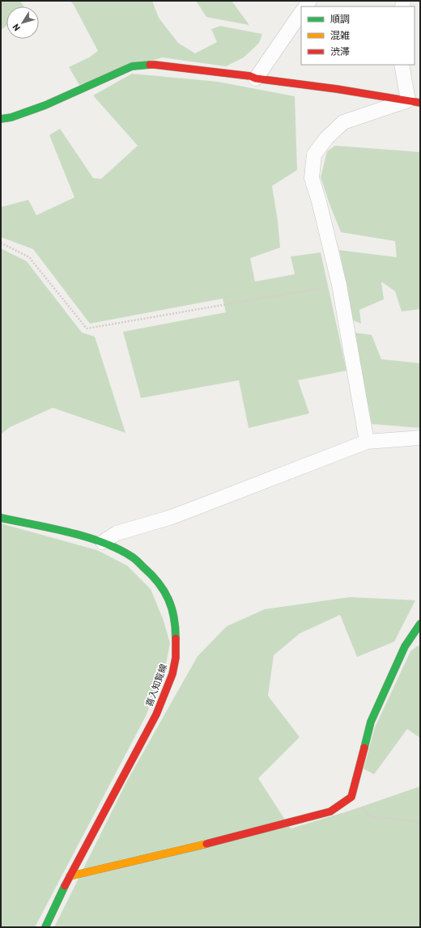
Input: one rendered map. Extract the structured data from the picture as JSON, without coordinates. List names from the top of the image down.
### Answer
{
  "streets": {
    "street": ["喜入知覧線"]
  },
  "legend": ["順調", "混雑", "渋滞"],
  "north": "bottom left"
}
